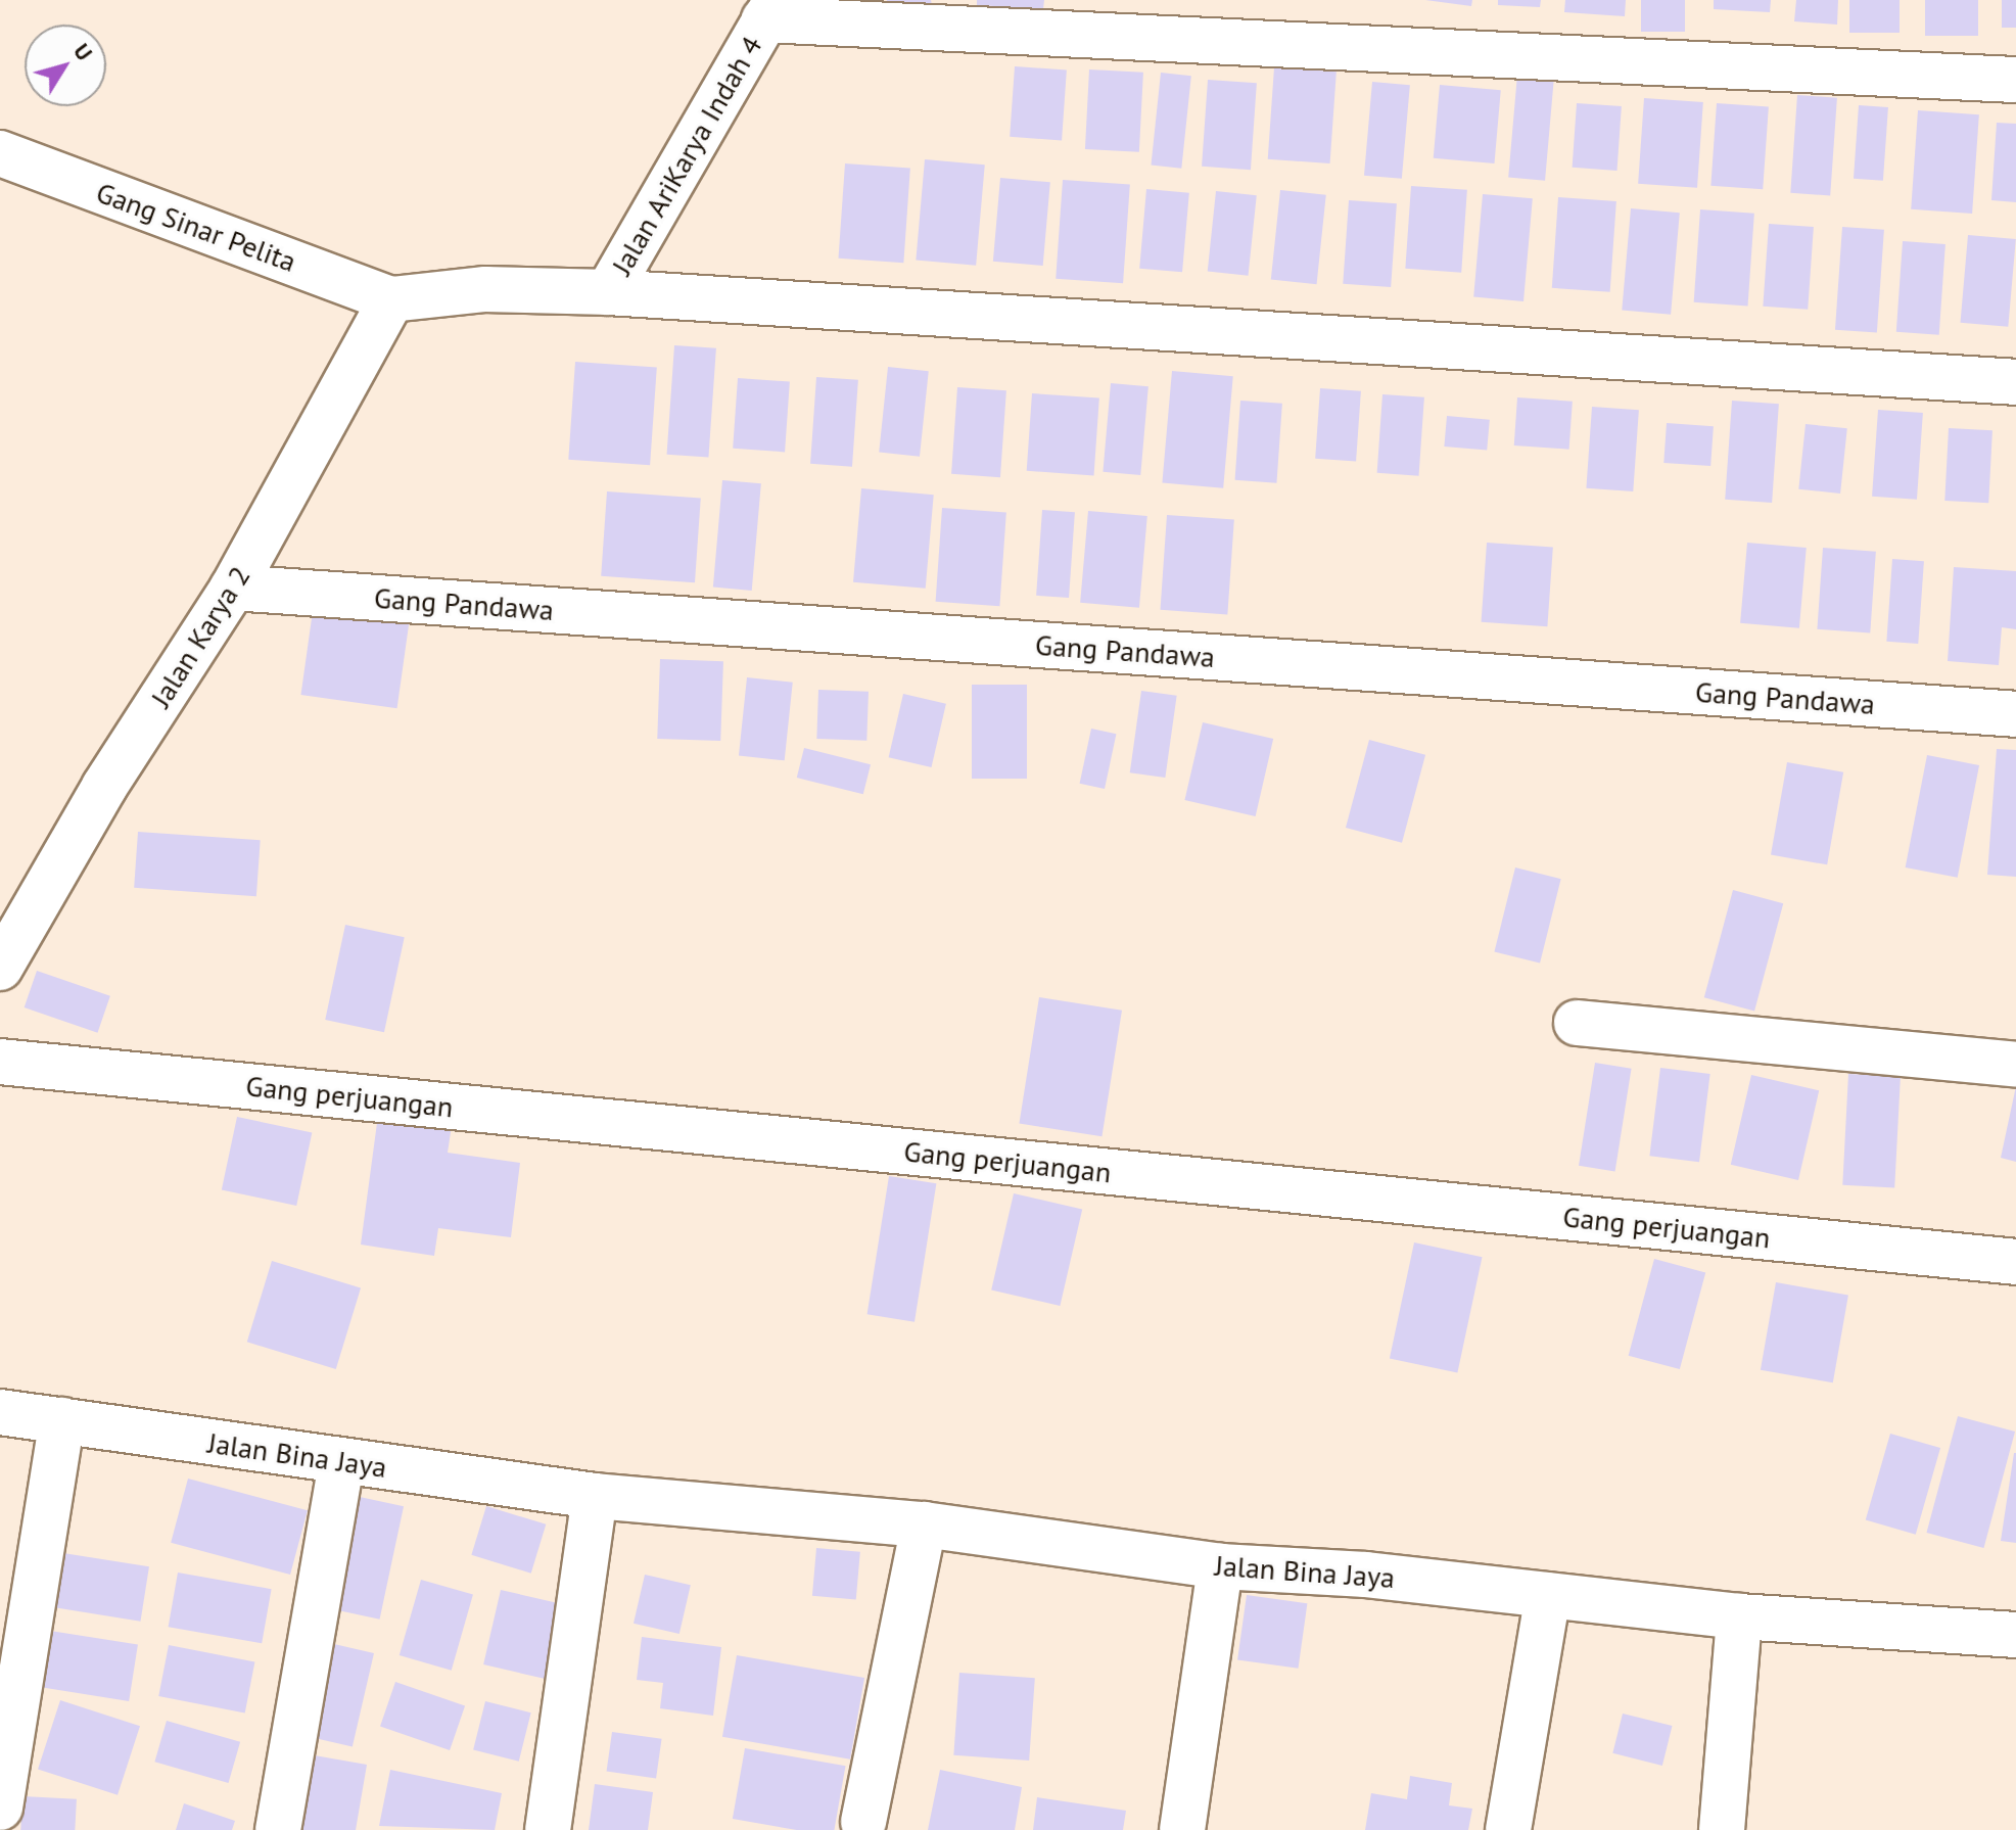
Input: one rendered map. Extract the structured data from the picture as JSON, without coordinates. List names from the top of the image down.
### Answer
{
  "streets": {
    "street": [
      "Jalan AriKarya Indah 4",
      "Gang Sinar Pelita",
      "Gang Pandawa",
      "Jalan Karya 2",
      "Gang perjuangan",
      "Jalan Bina Jaya"
    ]
  },
  "crossings": [
    ["Jalan AriKarya Indah 4", "Gang Sinar Pelita"],
    ["Jalan AriKarya Indah 4", "Jalan Karya 2"],
    ["Gang Sinar Pelita", "Jalan Karya 2"],
    ["Gang Pandawa", "Jalan Karya 2"]
  ],
  "north": "top right"
}
